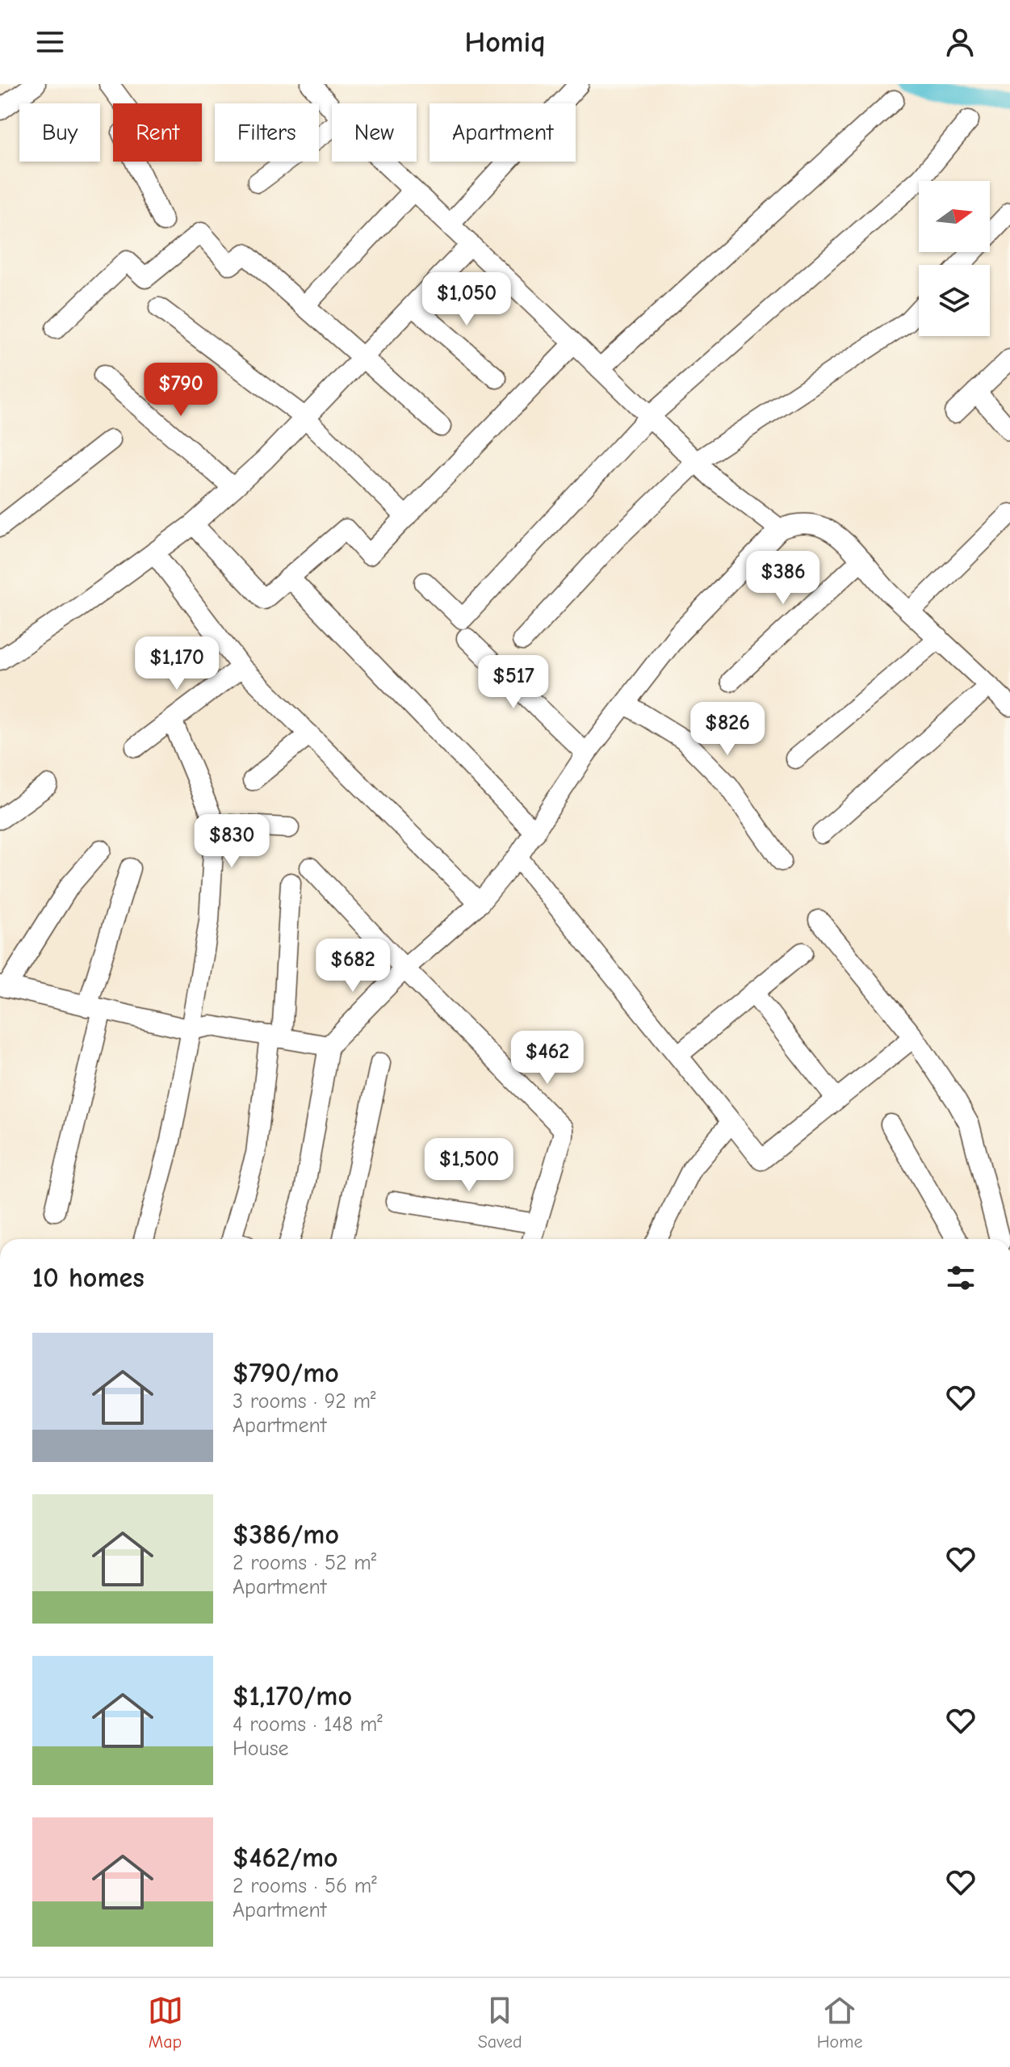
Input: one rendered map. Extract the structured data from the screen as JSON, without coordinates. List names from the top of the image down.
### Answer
{
  "north": "right",
  "page": {
    "header": "Homiq",
    "chip": [
      "Buy",
      "Rent",
      "Filters",
      "New",
      "Apartment"
    ],
    "price": [
      "$1,050",
      "$790",
      "$386",
      "$1,170",
      "$517",
      "$826",
      "$830",
      "$682",
      "$462",
      "$1,500"
    ],
    "heading": "10 homes",
    "list": [
      {
        "name": "$790/mo",
        "note": "3 rooms · 92 m² · Apartment"
      },
      {
        "name": "$386/mo",
        "note": "2 rooms · 52 m² · Apartment"
      },
      {
        "name": "$1,170/mo",
        "note": "4 rooms · 148 m² · House"
      },
      {
        "name": "$462/mo",
        "note": "2 rooms · 56 m² · Apartment"
      }
    ],
    "tabs": ["Map", "Saved", "Home"]
  }
}
